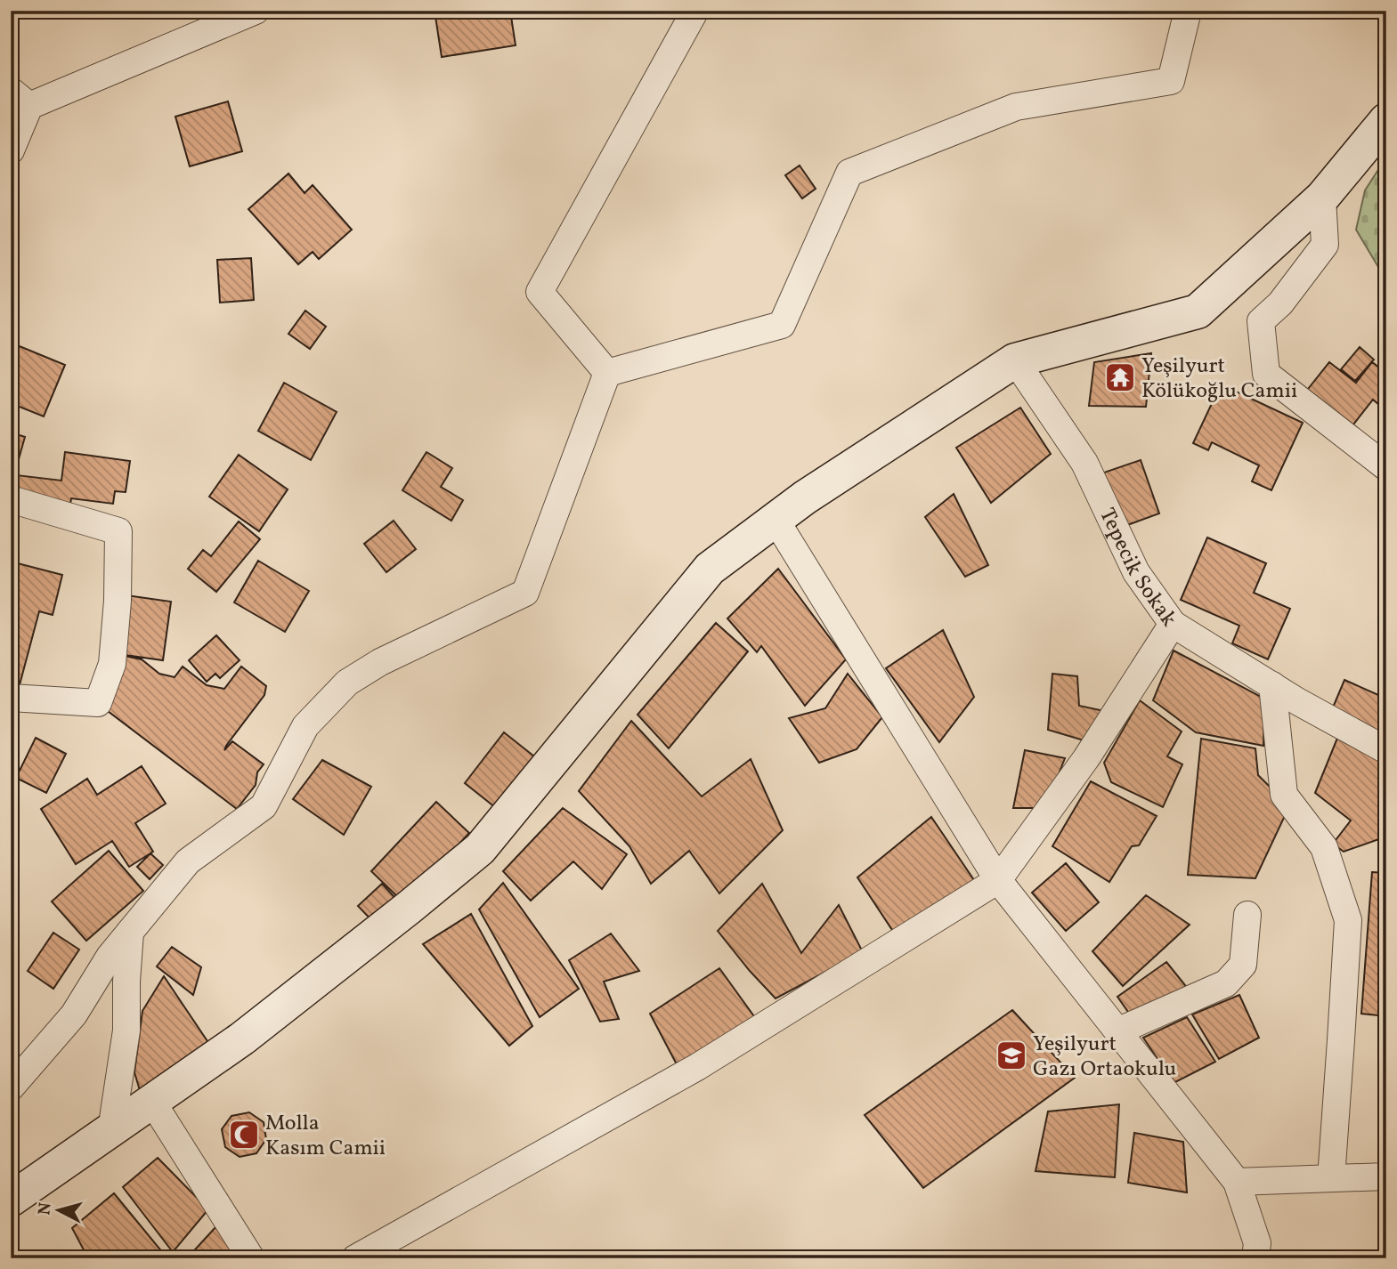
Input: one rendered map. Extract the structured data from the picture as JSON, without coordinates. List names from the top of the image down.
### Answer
{
  "streets": {
    "street": ["Tepecik Sokak"]
  },
  "places": {
    "temple": ["Yeşilyurt Kölükoğlu Camii"],
    "school or university": ["Yeşilyurt Gazı Ortaokulu"],
    "mosque": ["Molla Kasım Camii"]
  },
  "north": "left"
}
